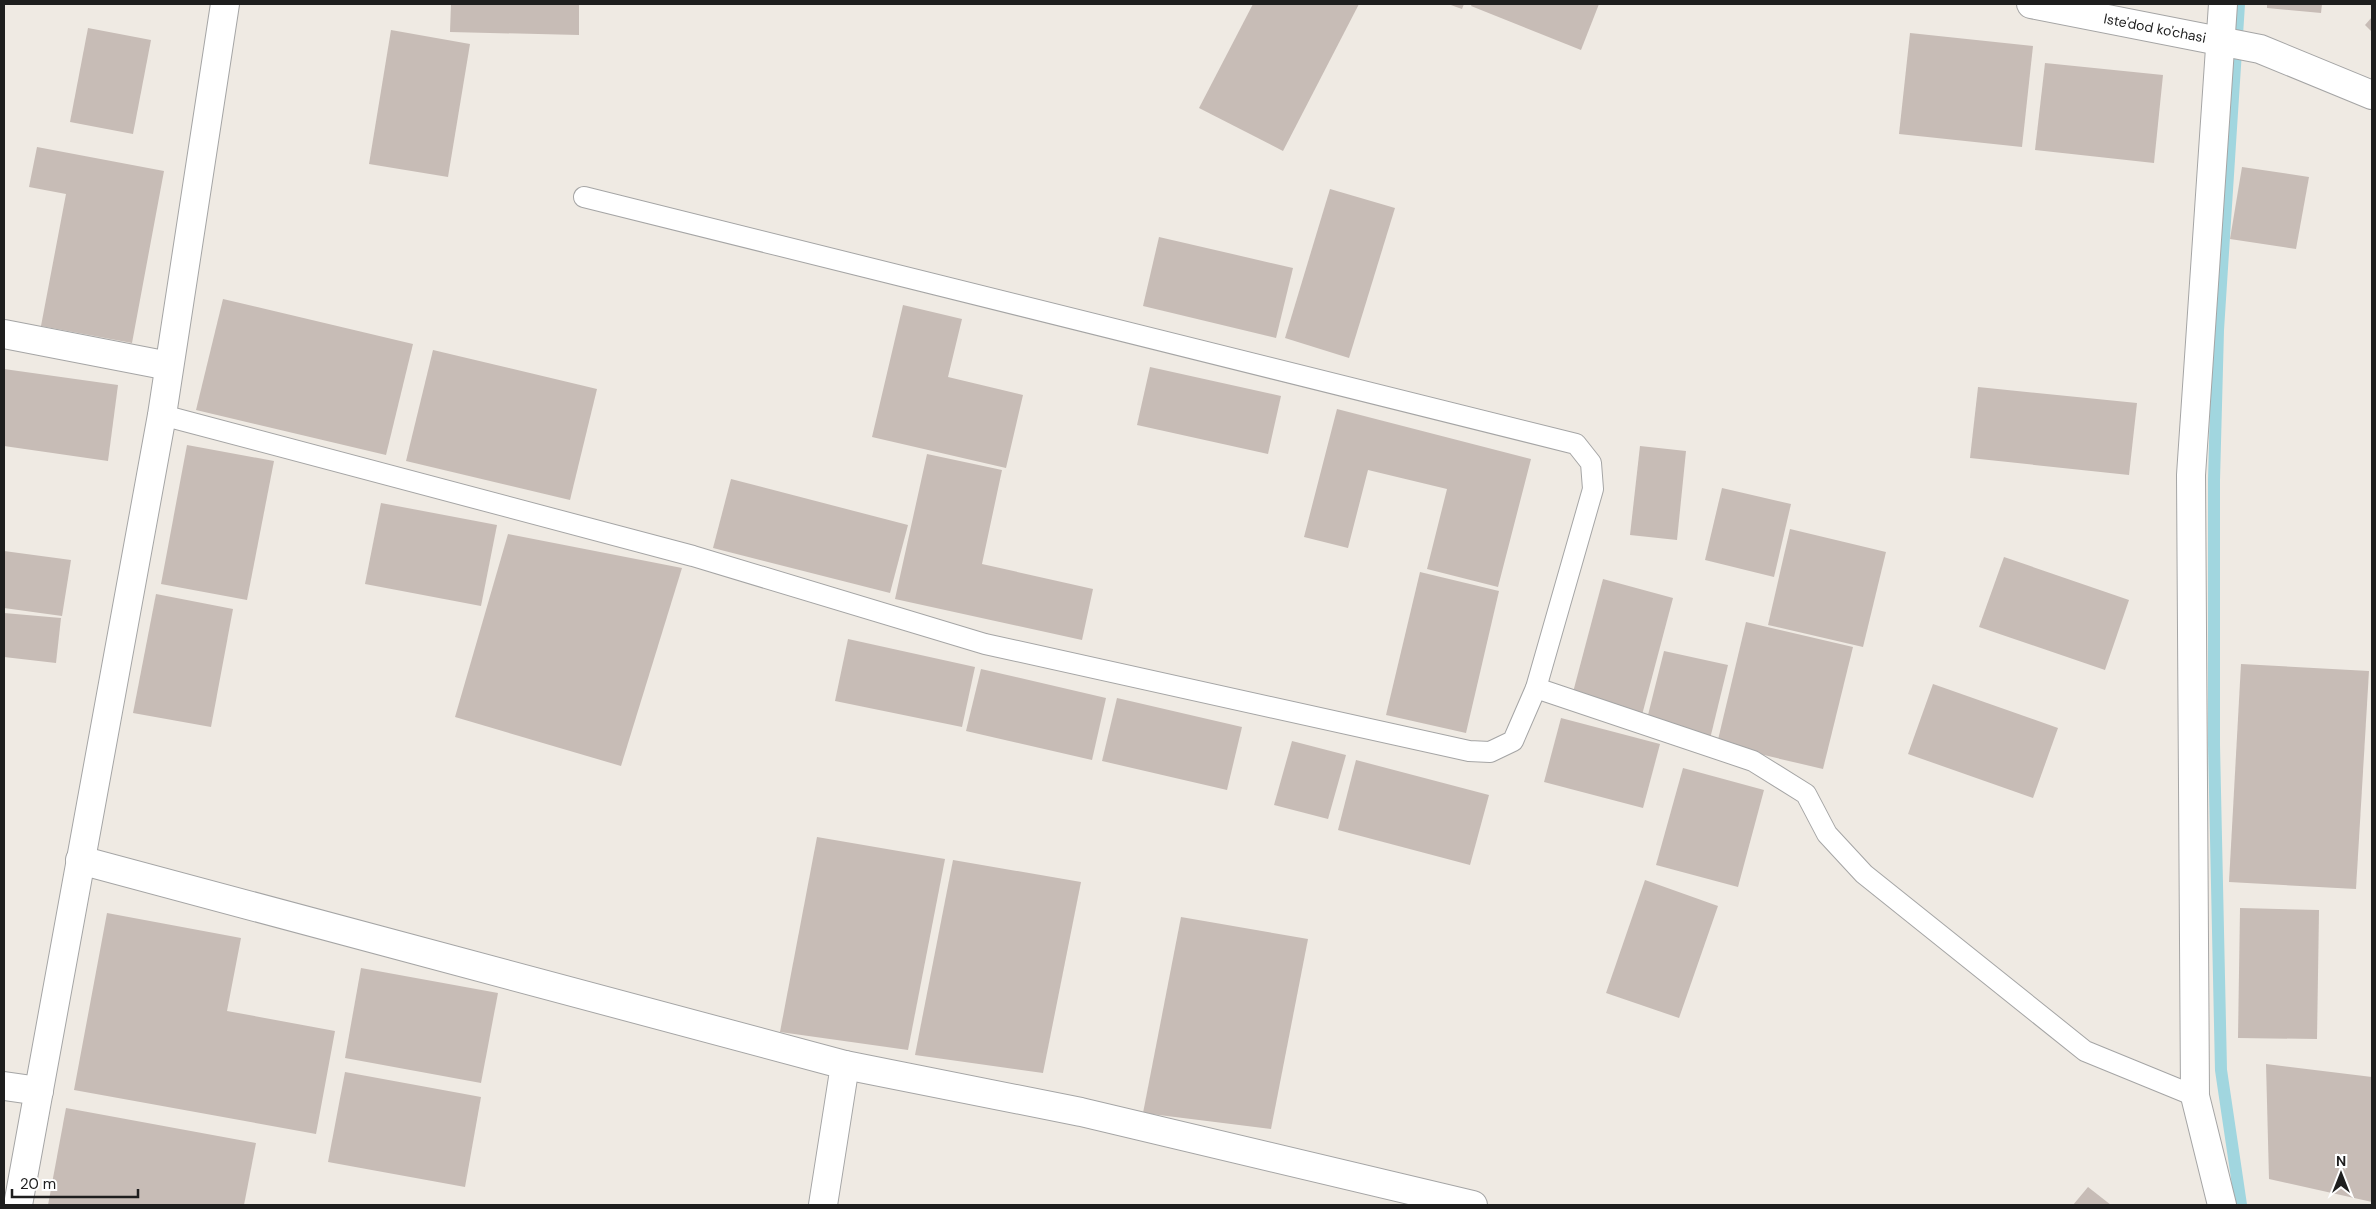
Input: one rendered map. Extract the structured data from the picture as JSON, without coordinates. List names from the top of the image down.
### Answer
{
  "streets": {
    "street": ["Iste'dod ko'chasi"]
  },
  "scale_bar": "20 m",
  "north": "top"
}
